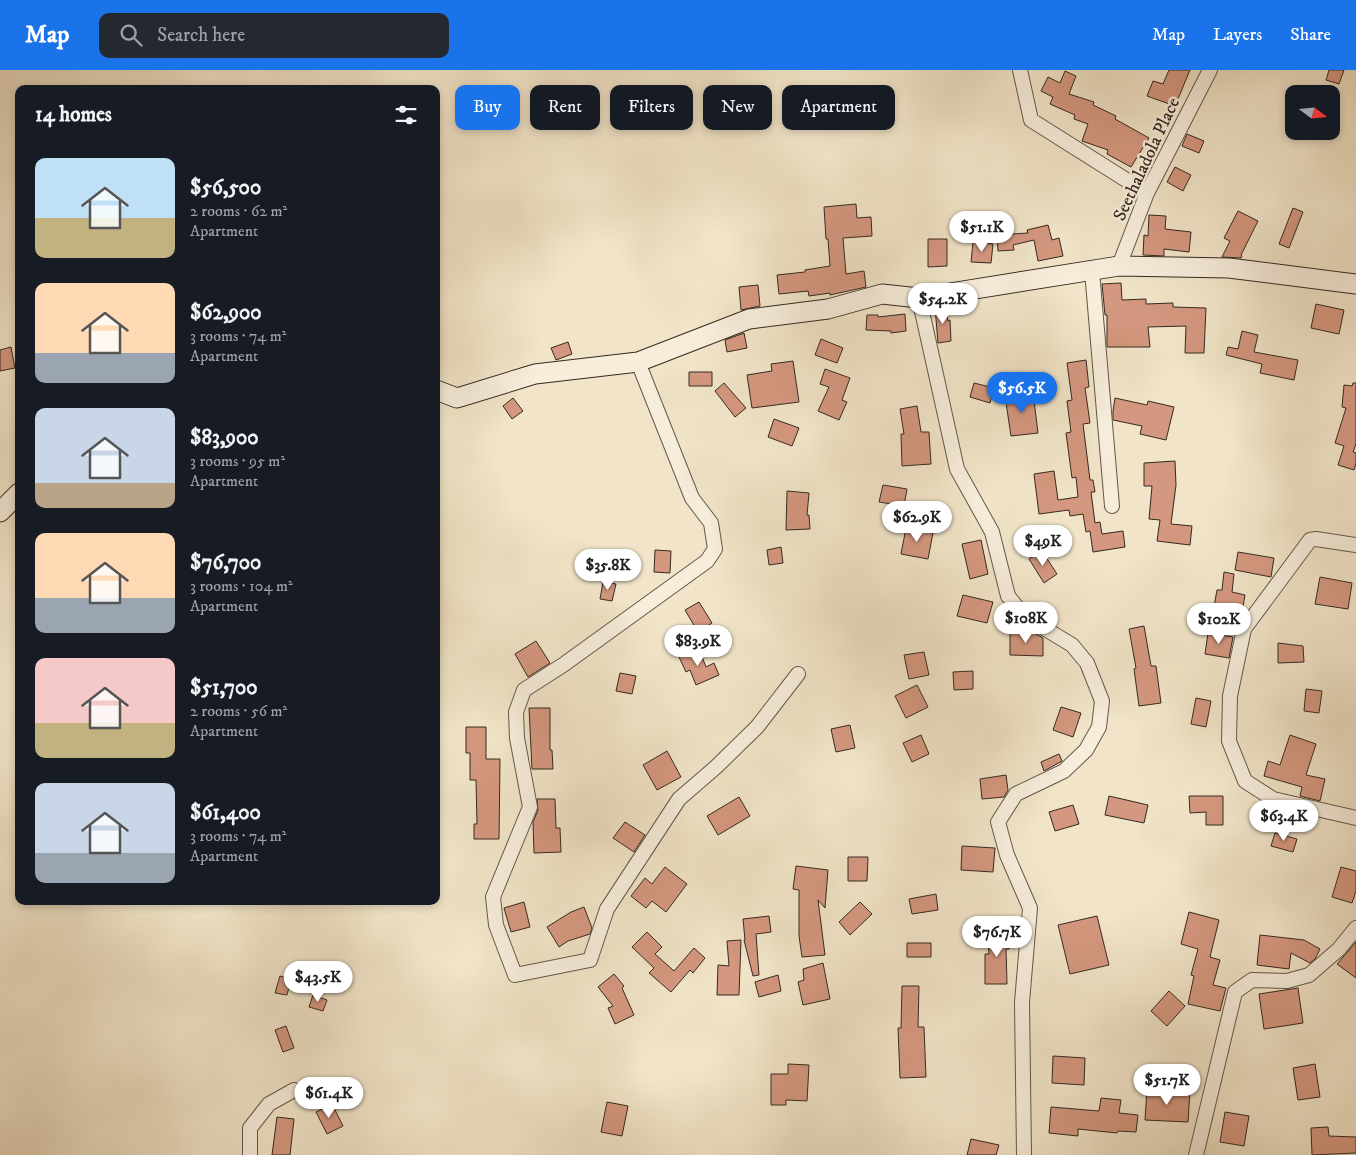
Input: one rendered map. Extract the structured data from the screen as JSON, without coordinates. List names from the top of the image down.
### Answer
{
  "streets": {
    "street": ["Seethaladola Place"]
  },
  "north": "right",
  "page": {
    "header": "Map",
    "search": "Search here",
    "nav": ["Map", "Layers", "Share"],
    "chip": [
      "Buy",
      "Rent",
      "Filters",
      "New",
      "Apartment"
    ],
    "heading": "14 homes",
    "list": [
      {
        "name": "$56,500",
        "note": "2 rooms · 62 m² · Apartment"
      },
      {
        "name": "$62,900",
        "note": "3 rooms · 74 m² · Apartment"
      },
      {
        "name": "$83,900",
        "note": "3 rooms · 95 m² · Apartment"
      },
      {
        "name": "$76,700",
        "note": "3 rooms · 104 m² · Apartment"
      },
      {
        "name": "$51,700",
        "note": "2 rooms · 56 m² · Apartment"
      },
      {
        "name": "$61,400",
        "note": "3 rooms · 74 m² · Apartment"
      }
    ],
    "price": [
      "$51.1K",
      "$54.2K",
      "$56.5K",
      "$62.9K",
      "$49K",
      "$35.8K",
      "$108K",
      "$102K",
      "$83.9K",
      "$63.4K",
      "$76.7K",
      "$43.5K",
      "$51.7K",
      "$61.4K"
    ]
  }
}
